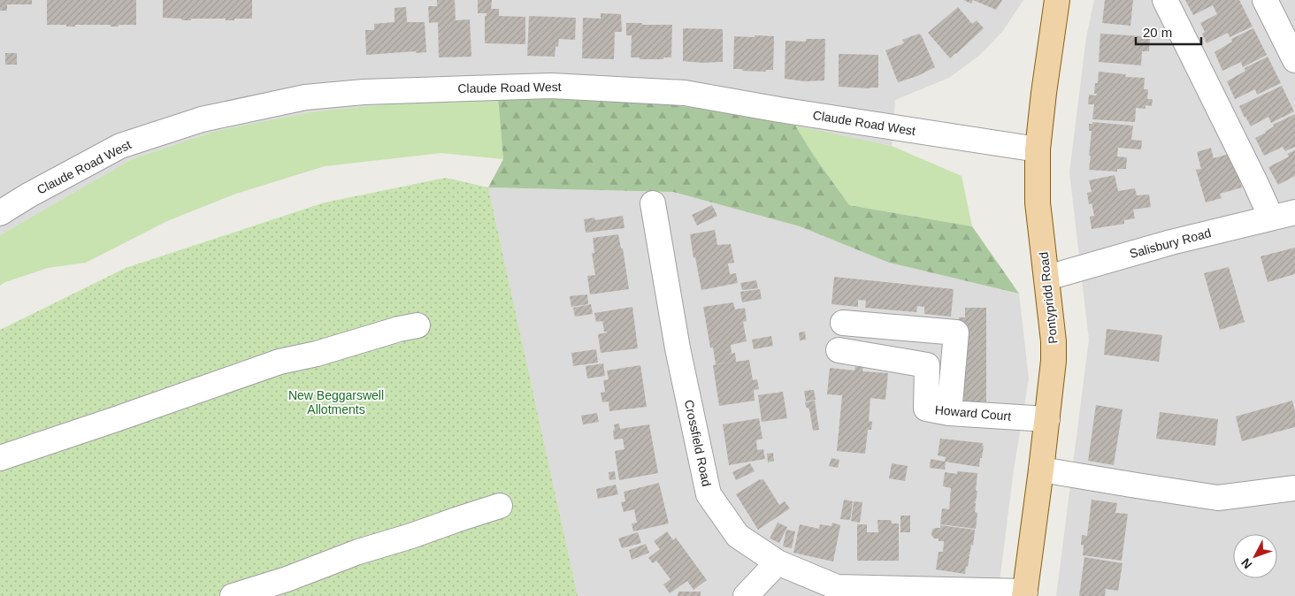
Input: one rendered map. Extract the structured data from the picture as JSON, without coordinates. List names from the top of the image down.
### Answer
{
  "streets": {
    "main road": ["Pontypridd Road"],
    "street": [
      "Claude Road West",
      "Salisbury Road",
      "Howard Court",
      "Crossfield Road"
    ]
  },
  "crossings": [
    ["Claude Road West", "Pontypridd Road"],
    ["Salisbury Road", "Pontypridd Road"],
    ["Pontypridd Road", "Howard Court"],
    ["Pontypridd Road", "Crossfield Road"]
  ],
  "parks": ["New Beggarswell Allotments"],
  "scale_bar": "20 m",
  "north": "bottom left"
}
